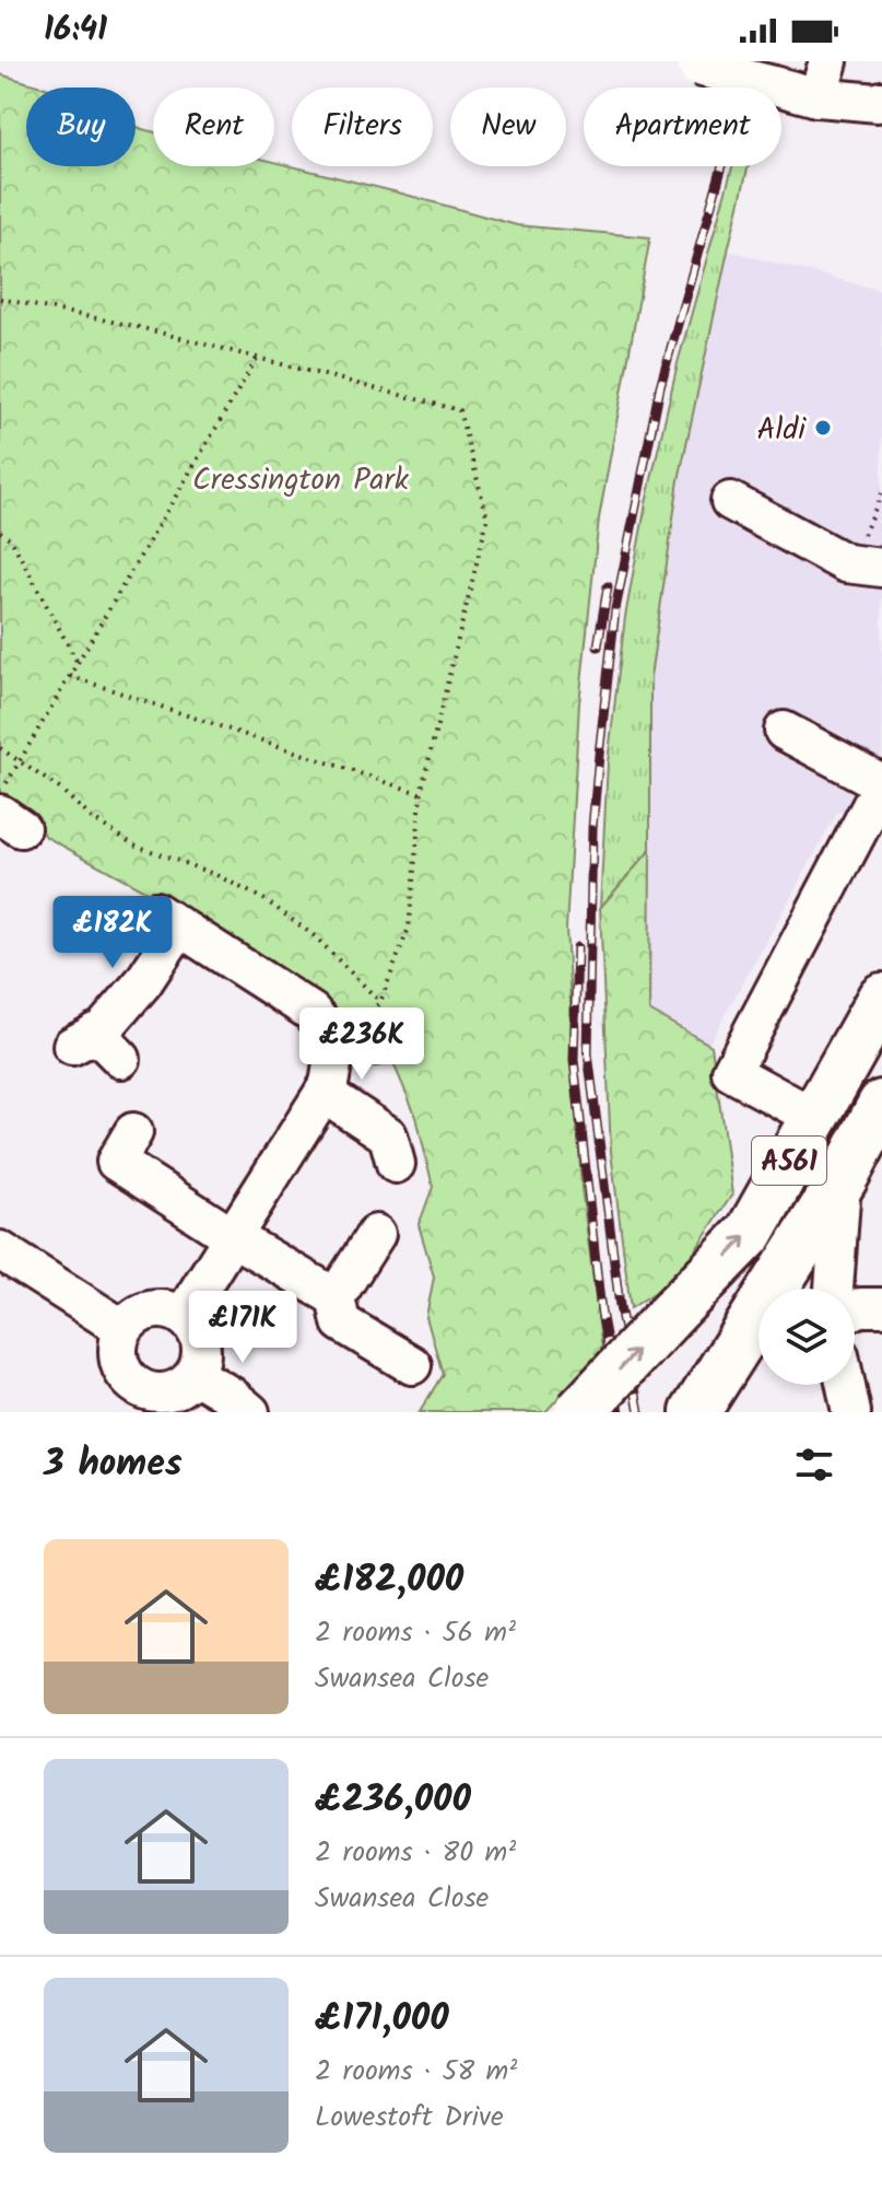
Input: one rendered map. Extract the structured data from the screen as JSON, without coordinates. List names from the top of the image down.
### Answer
{
  "streets": {
    "highway": ["A561"]
  },
  "parks": ["Cressington Park"],
  "places": ["Aldi"],
  "page": {
    "status": "16:41",
    "chip": [
      "Buy",
      "Rent",
      "Filters",
      "New",
      "Apartment"
    ],
    "price": ["£182K", "£236K", "£171K"],
    "heading": "3 homes",
    "list": [
      {
        "name": "£182,000",
        "note": "2 rooms · 56 m² · Swansea Close"
      },
      {
        "name": "£236,000",
        "note": "2 rooms · 80 m² · Swansea Close"
      },
      {
        "name": "£171,000",
        "note": "2 rooms · 58 m² · Lowestoft Drive"
      }
    ]
  }
}
